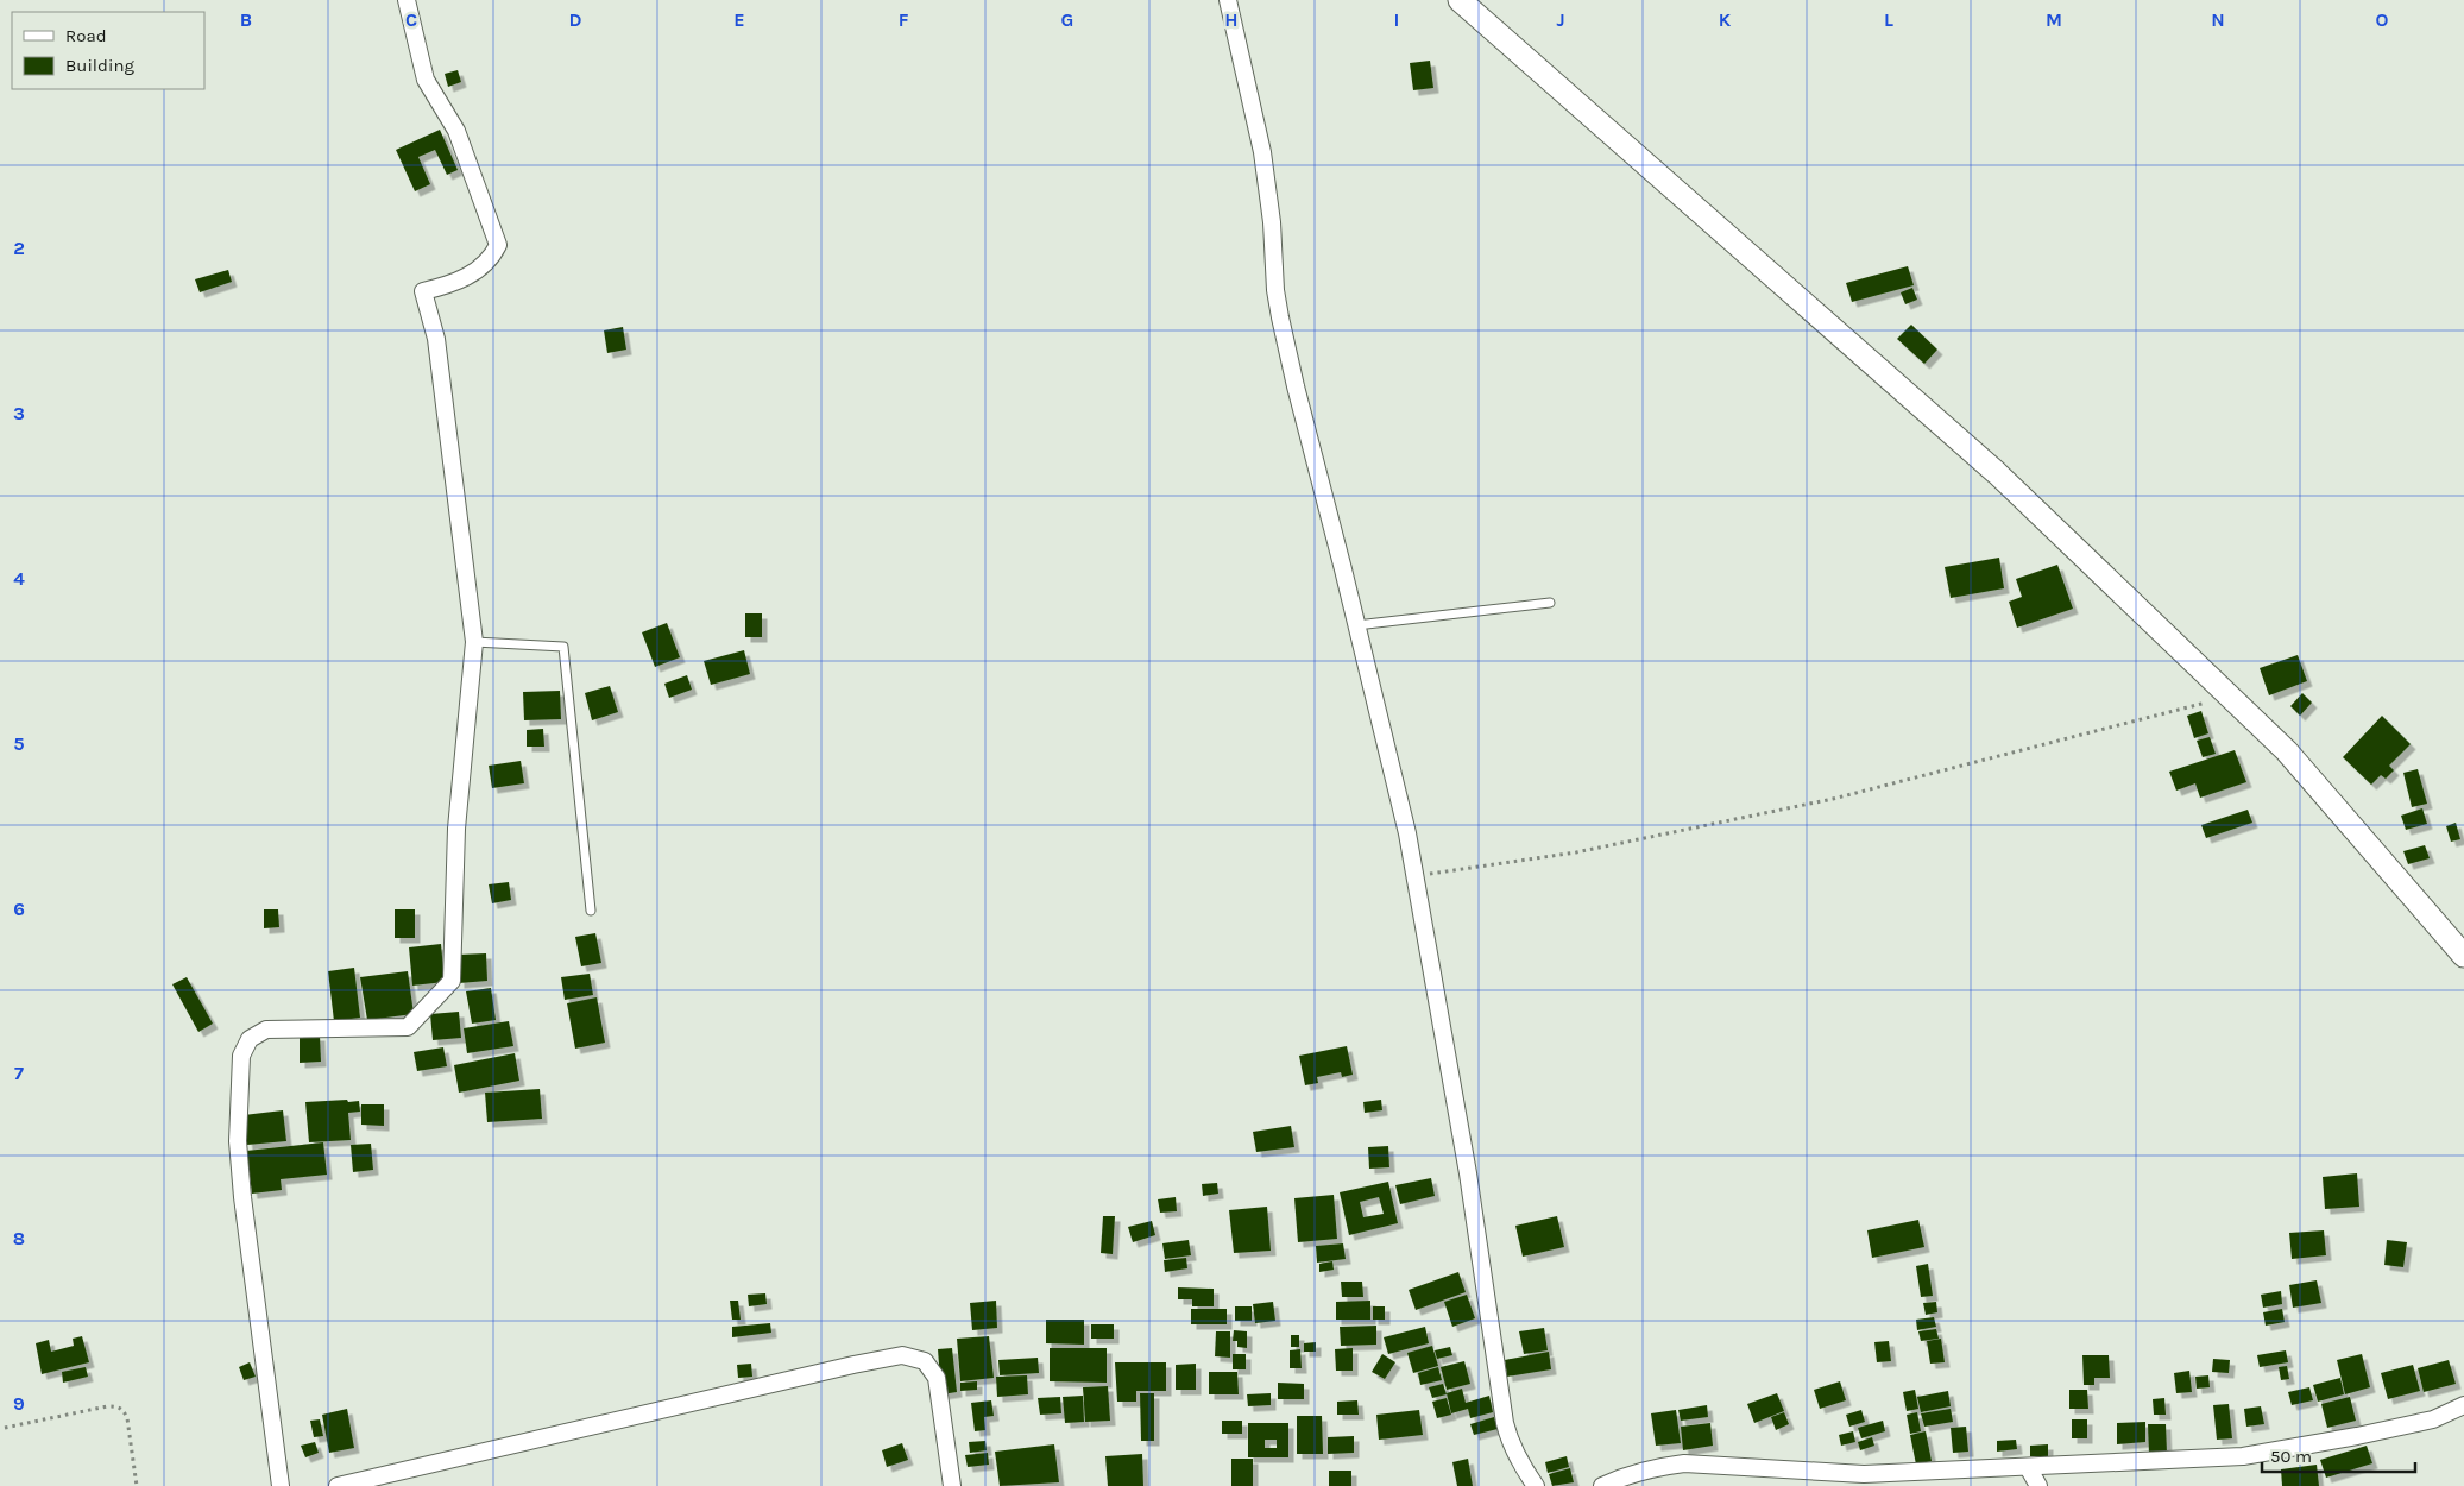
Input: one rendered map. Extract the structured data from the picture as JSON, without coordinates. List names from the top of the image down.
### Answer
{
  "legend": ["Road", "Building"],
  "scale_bar": "50 m",
  "grid": {
    "columns": [
      "B",
      "C",
      "D",
      "E",
      "F",
      "G",
      "H",
      "I",
      "J",
      "K",
      "L",
      "M",
      "N",
      "O"
    ],
    "rows": [
      "2",
      "3",
      "4",
      "5",
      "6",
      "7",
      "8",
      "9"
    ]
  }
}
